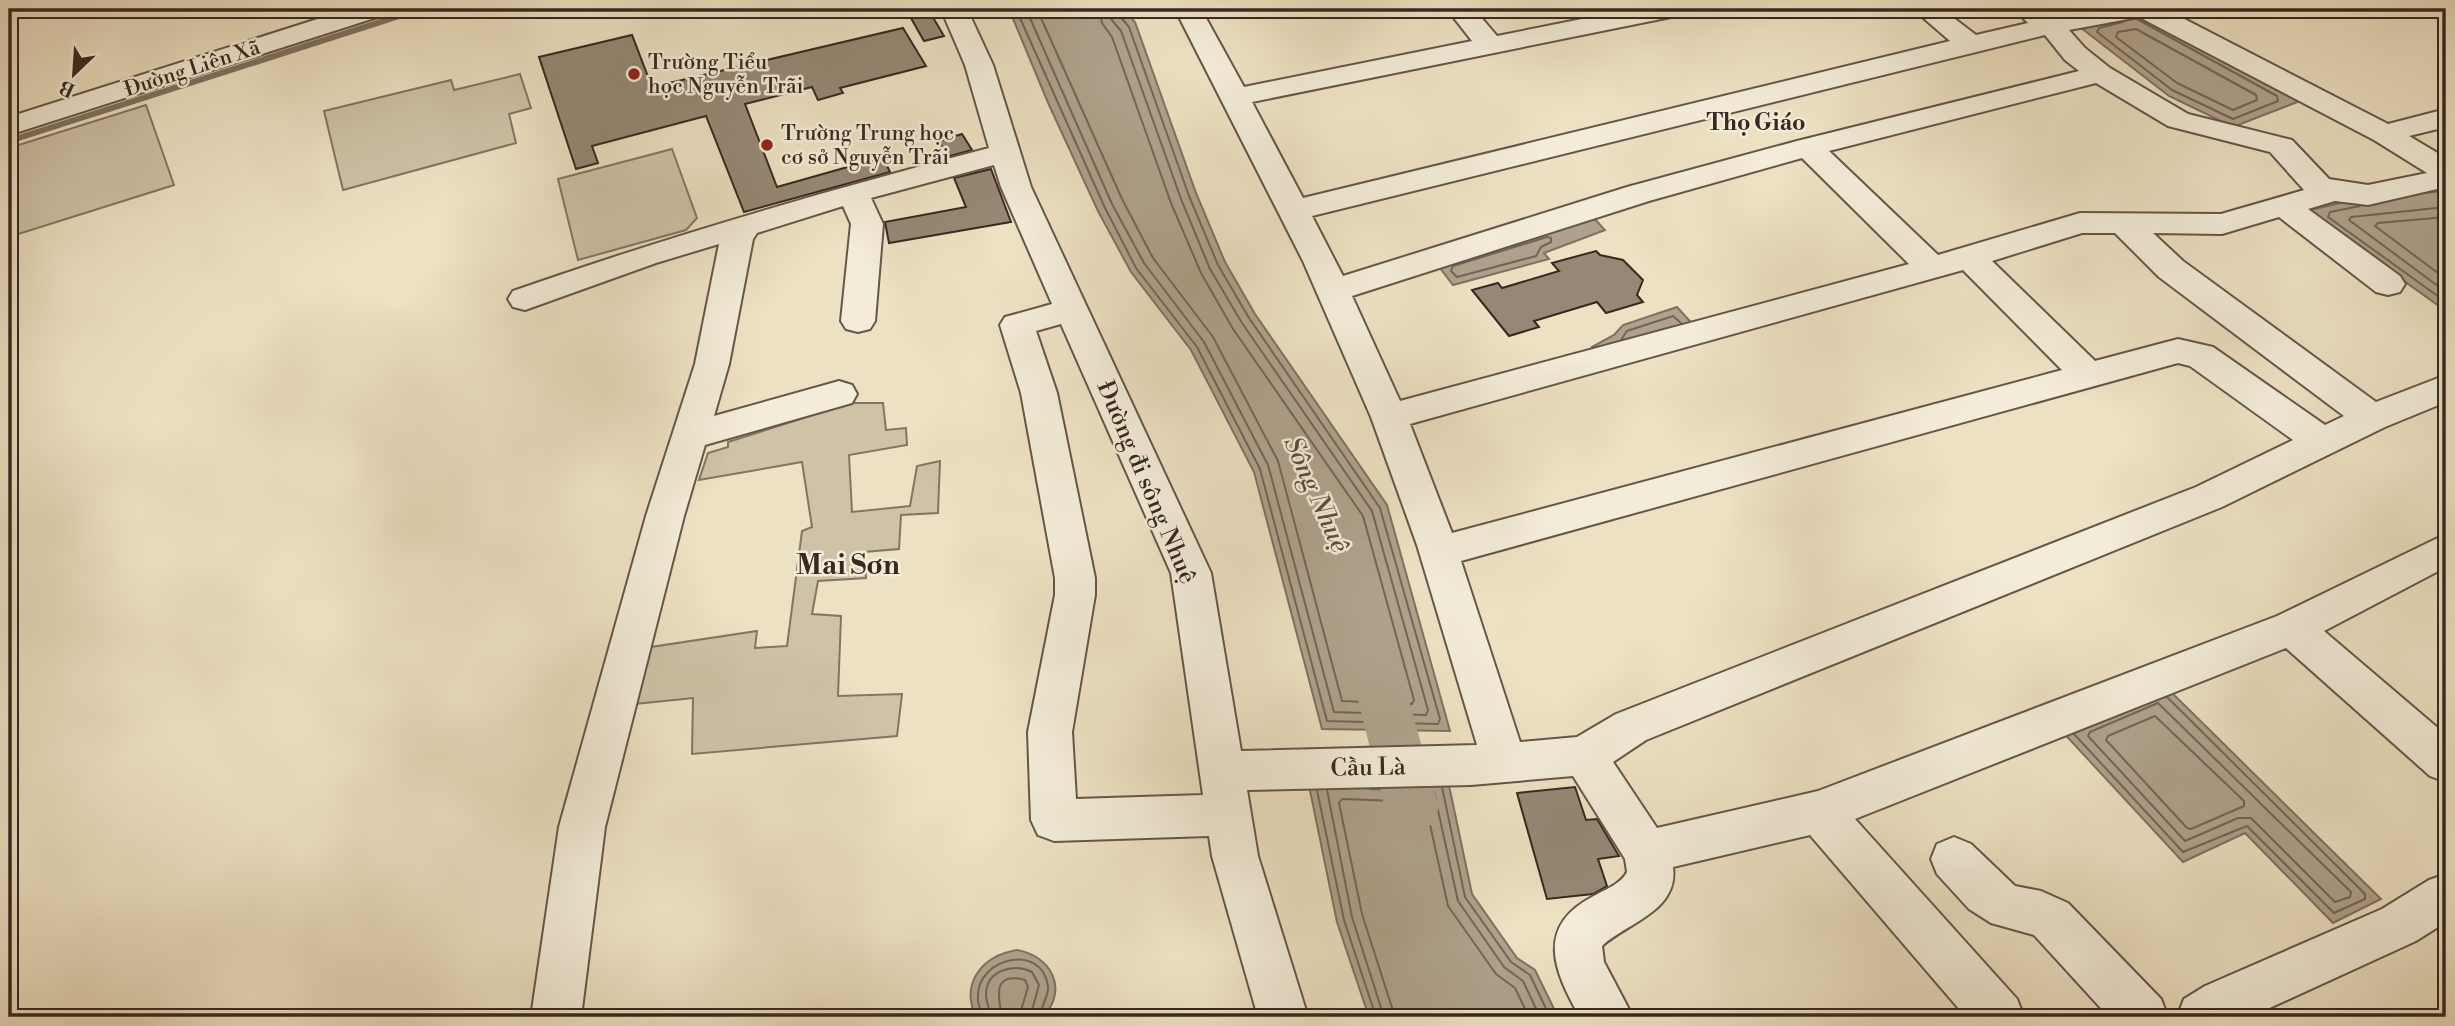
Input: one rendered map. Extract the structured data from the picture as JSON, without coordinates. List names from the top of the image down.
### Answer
{
  "streets": {
    "street": ["Đường Liên Xã", "Đường đi sông Nhuệ", "Cầu Là"]
  },
  "crossings": [
    ["Đường đi sông Nhuệ", "Cầu Là"]
  ],
  "districts": ["Thọ Giáo", "Mai Sơn"],
  "water": ["Sông Nhuệ"],
  "places": ["Trường Tiểu học Nguyễn Trãi", "Trường Trung học cơ sở Nguyễn Trãi"],
  "north": "bottom left"
}
